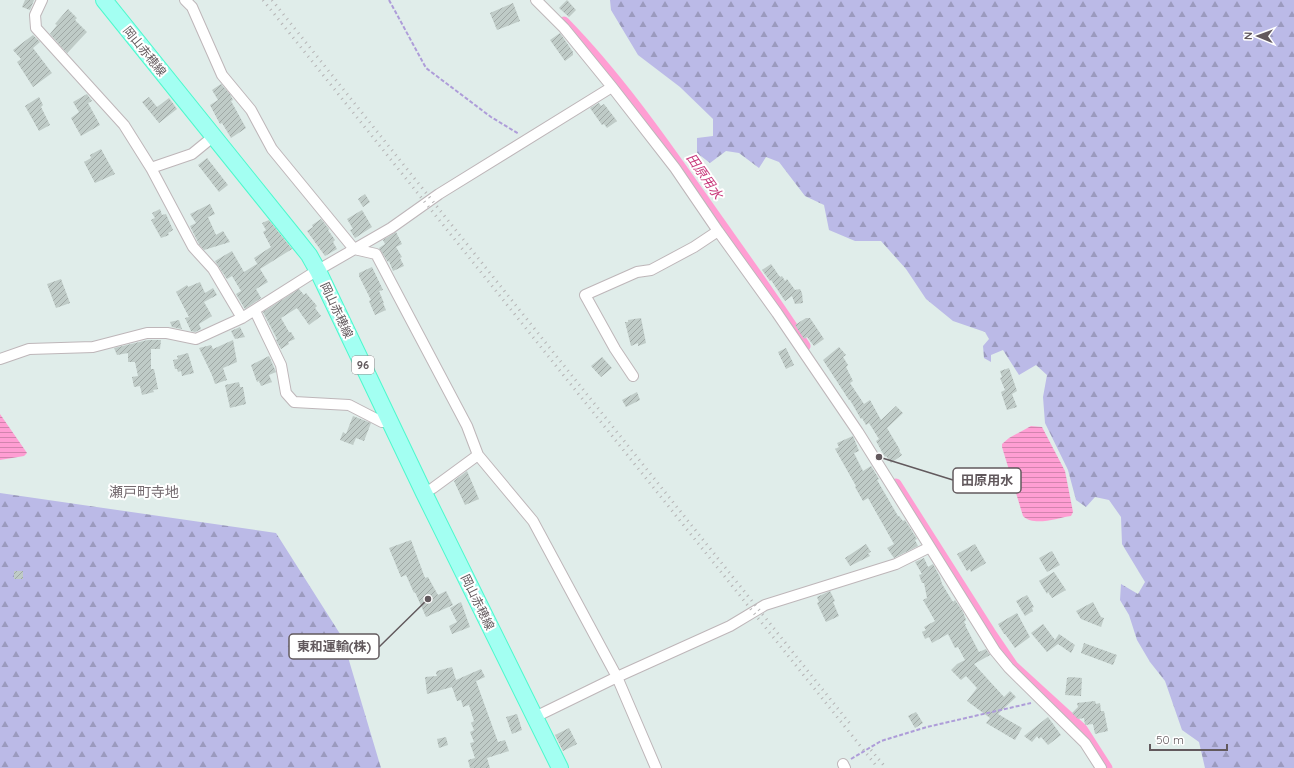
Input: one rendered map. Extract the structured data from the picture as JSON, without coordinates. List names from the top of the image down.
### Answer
{
  "streets": {
    "main road": ["岡山赤穂線", "96"]
  },
  "districts": ["瀬戸町寺地"],
  "water": ["田原用水"],
  "places": ["田原用水", "東和運輸(株)"],
  "scale_bar": "50 m",
  "north": "left"
}
